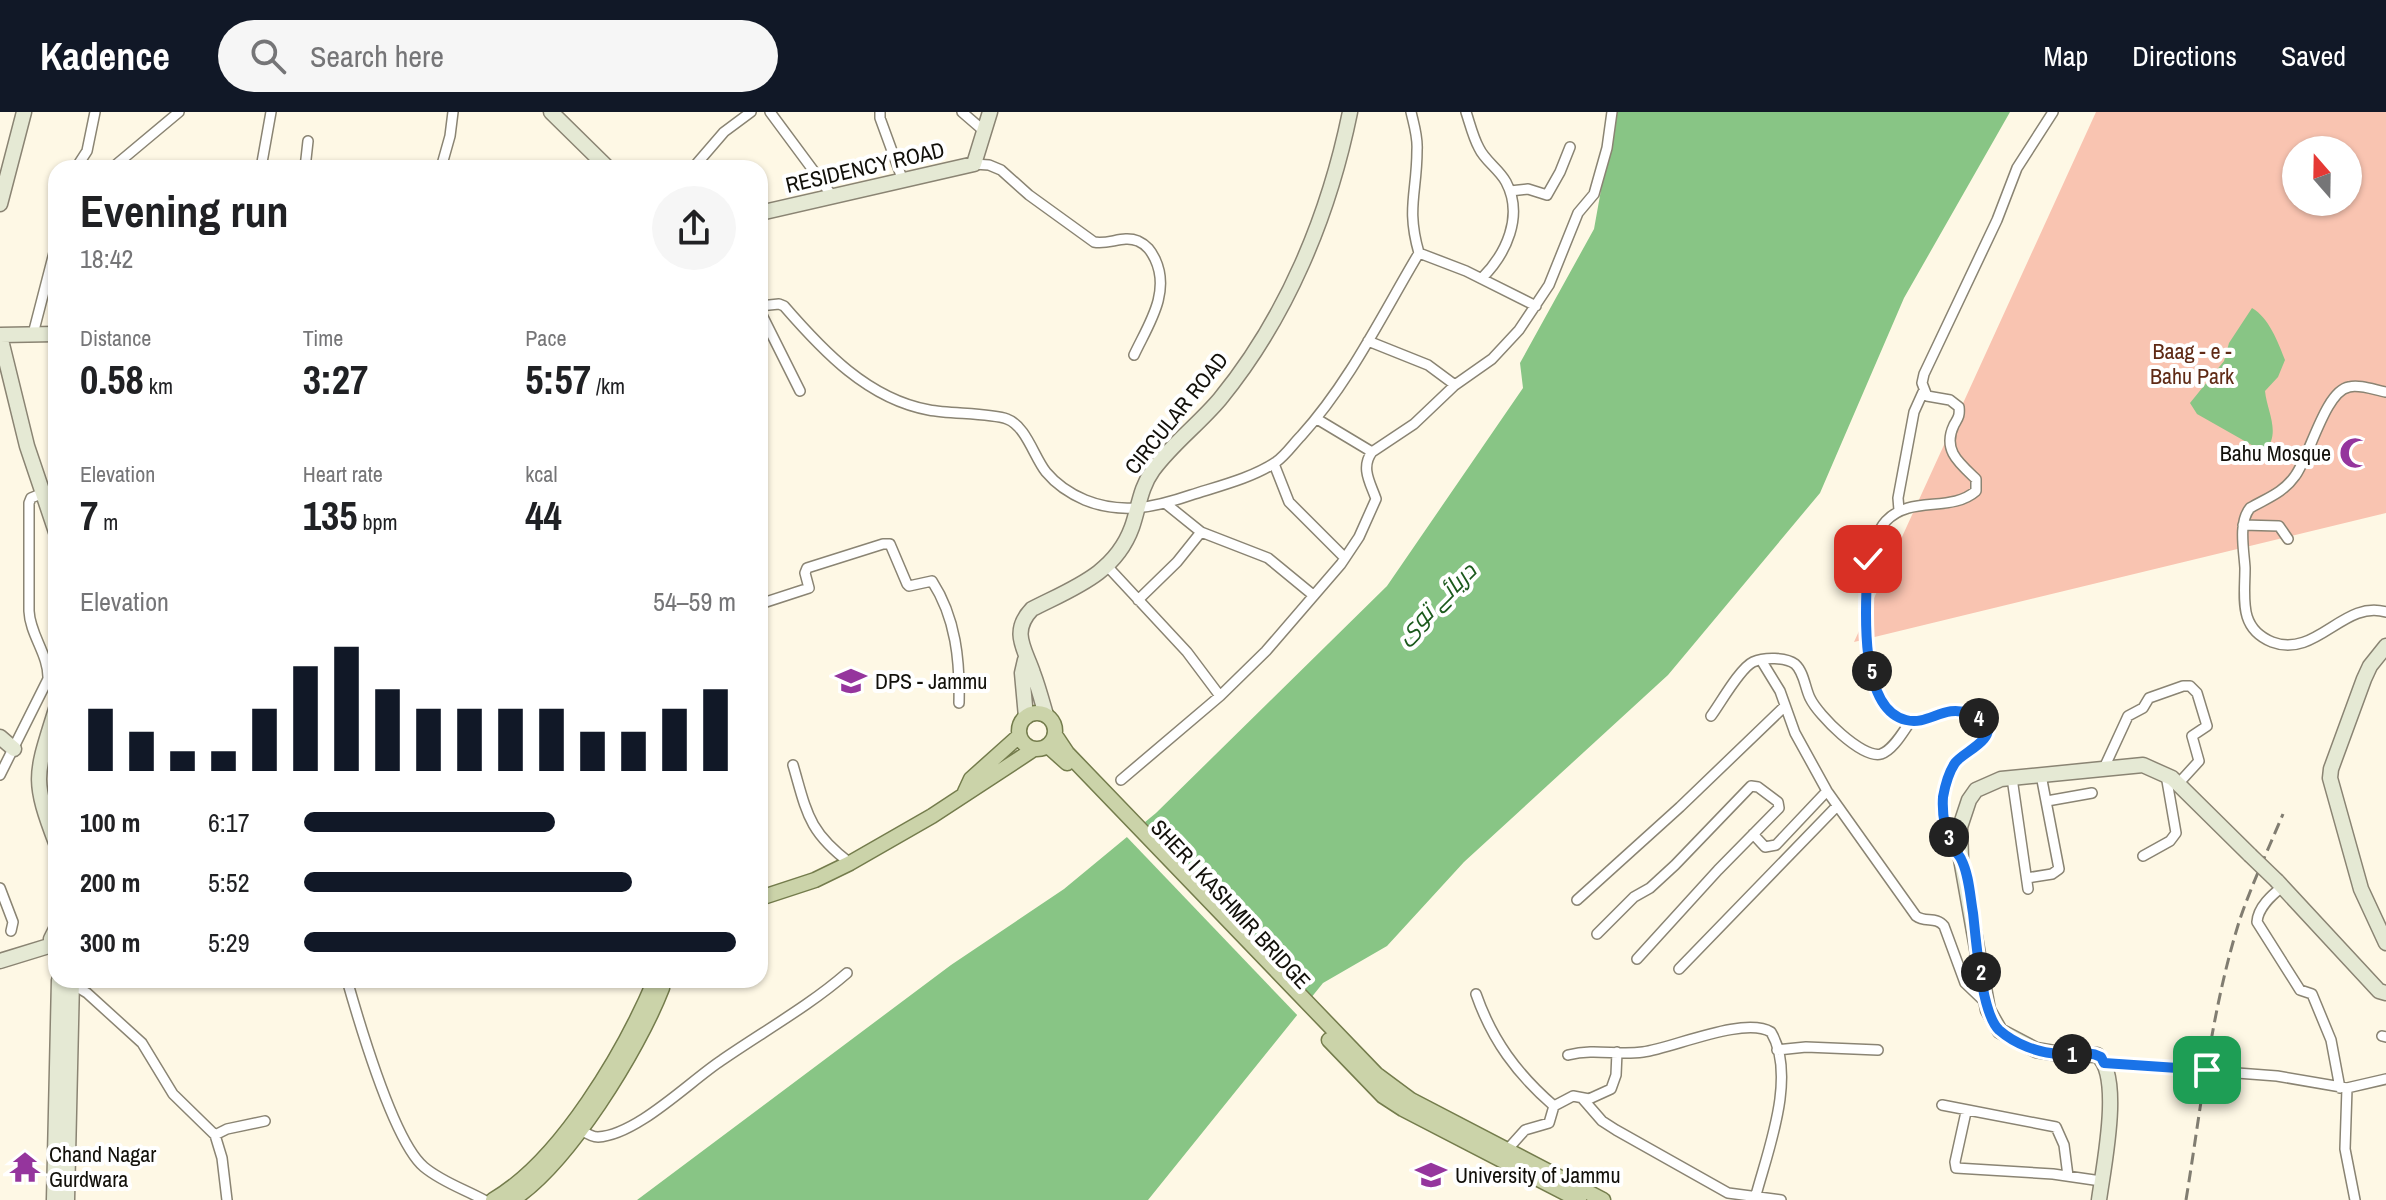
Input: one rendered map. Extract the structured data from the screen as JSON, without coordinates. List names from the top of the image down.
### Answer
{
  "streets": {
    "main road": ["RESIDENCY ROAD", "CIRCULAR ROAD", "SHER I KASHMIR BRIDGE"]
  },
  "crossings": [
    ["CIRCULAR ROAD", "SHER I KASHMIR BRIDGE"]
  ],
  "water": ["دریائے توی"],
  "parks": ["Baag - e - Bahu Park"],
  "places": {
    "mosque": ["Bahu Mosque"],
    "school or university": ["DPS - Jammu", "University of Jammu"],
    "temple": ["Chand Nagar Gurdwara"]
  },
  "north": "top",
  "page": {
    "header": "Kadence",
    "search": "Search here",
    "nav": ["Map", "Directions", "Saved"],
    "heading": ["Evening run", "18:42"],
    "stats": [
      ["Distance", "0.58 km"],
      ["Time", "3:27"],
      ["Pace", "5:57 /km"],
      ["Elevation", "7 m"],
      ["Heart rate", "135 bpm"],
      ["kcal", "44"]
    ],
    "chart": ["Elevation", "54–59 m"],
    "pins": [
      "5",
      "4",
      "3",
      "2",
      "1"
    ],
    "list": [
      {
        "name": "100 m",
        "note": "6:17"
      },
      {
        "name": "200 m",
        "note": "5:52"
      },
      {
        "name": "300 m",
        "note": "5:29"
      }
    ]
  }
}
